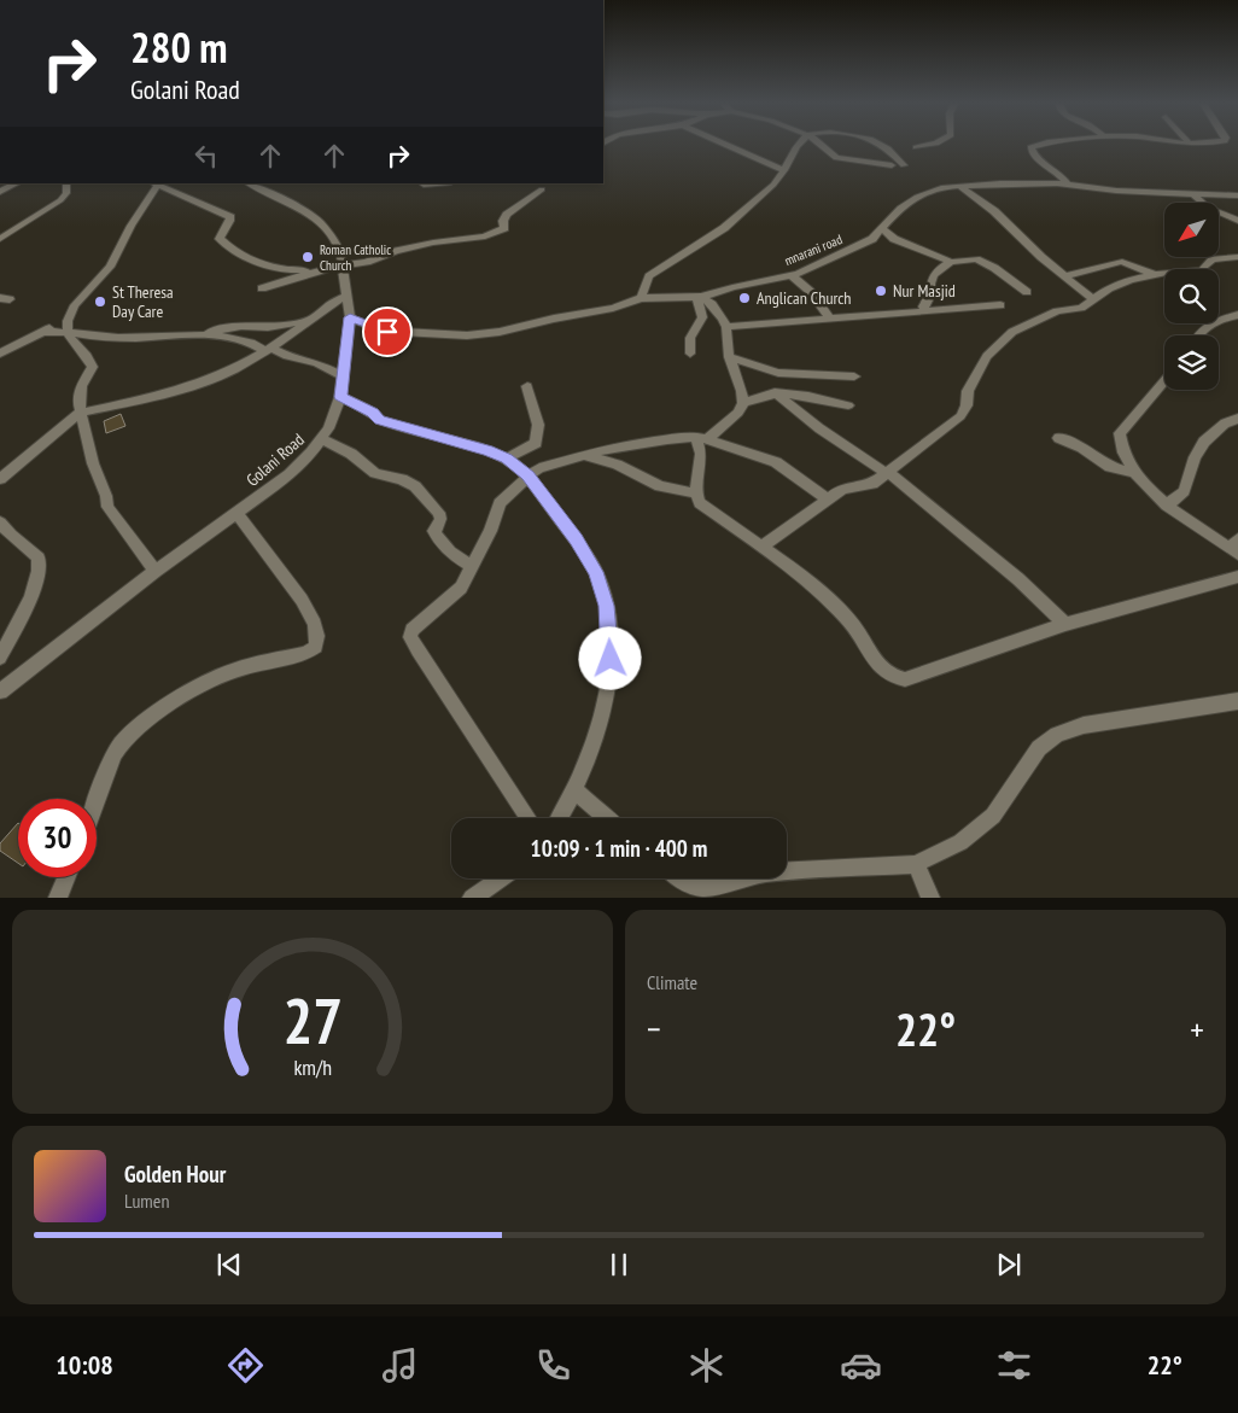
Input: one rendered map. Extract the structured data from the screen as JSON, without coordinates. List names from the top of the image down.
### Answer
{
  "streets": {
    "street": ["mnarani road", "Golani Road"]
  },
  "crossings": [
    ["mnarani road", "Golani Road"]
  ],
  "places": [
    "Roman Catholic Church",
    "Nur Masjid",
    "Anglican Church",
    "St Theresa Day Care"
  ],
  "north": "bottom left",
  "page": {
    "turn": ["280 m", "Golani Road"],
    "limit": "30",
    "trip": "10:09 · 1 min · 400 m",
    "tile": "Climate",
    "heat": ["−", "22°", "+"],
    "song": ["Golden Hour", "Lumen"],
    "tabs": ["10:08", "22°"],
    "gauge": ["27", "km/h"]
  }
}
